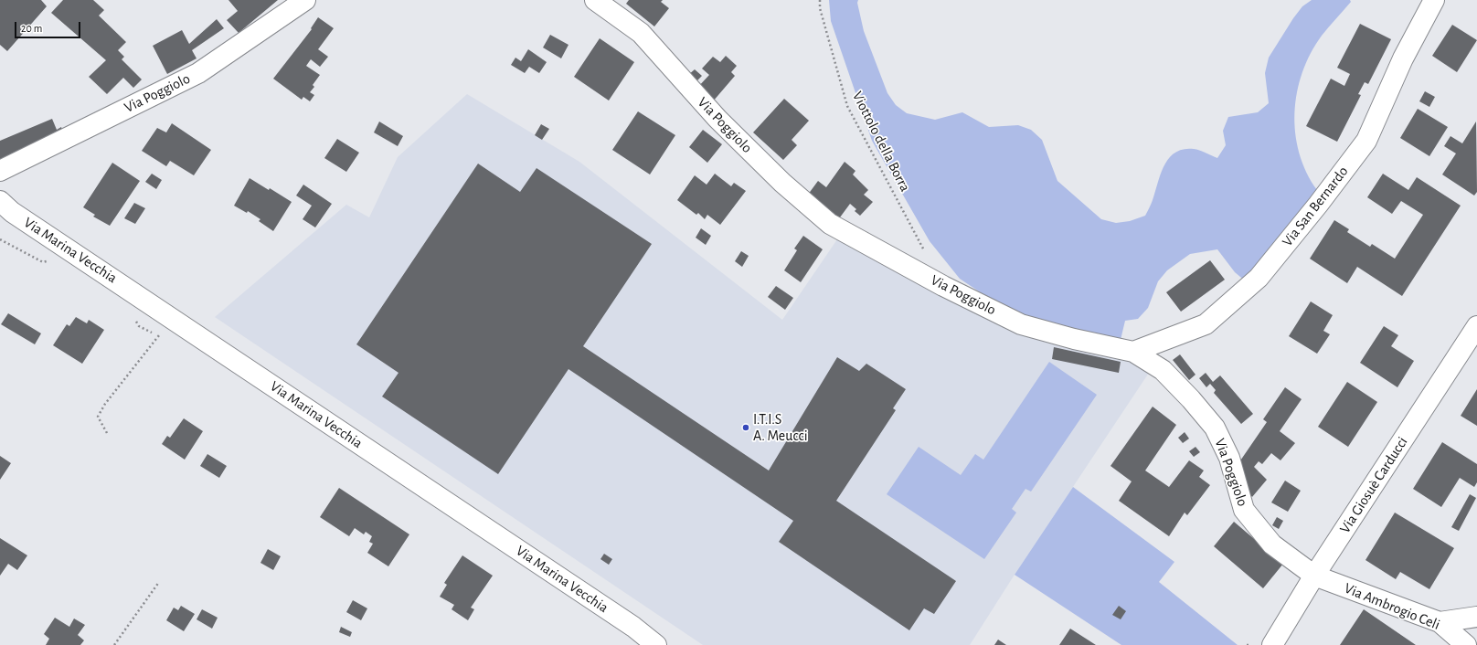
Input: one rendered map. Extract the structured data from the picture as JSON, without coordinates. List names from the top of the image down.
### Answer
{
  "streets": {
    "street": [
      "Via Poggiolo",
      "Via San Bernardo",
      "Via Marina Vecchia",
      "Via Giosuè Carducci",
      "Via Ambrogio Celi"
    ],
    "path": ["Viottolo della Borra"]
  },
  "crossings": [
    ["Via Poggiolo", "Via San Bernardo"],
    ["Via Poggiolo", "Via Giosuè Carducci"],
    ["Via Poggiolo", "Via Ambrogio Celi"],
    ["Via Giosuè Carducci", "Via Ambrogio Celi"]
  ],
  "places": ["I.T.I.S A. Meucci"],
  "scale_bar": "20 m"
}
